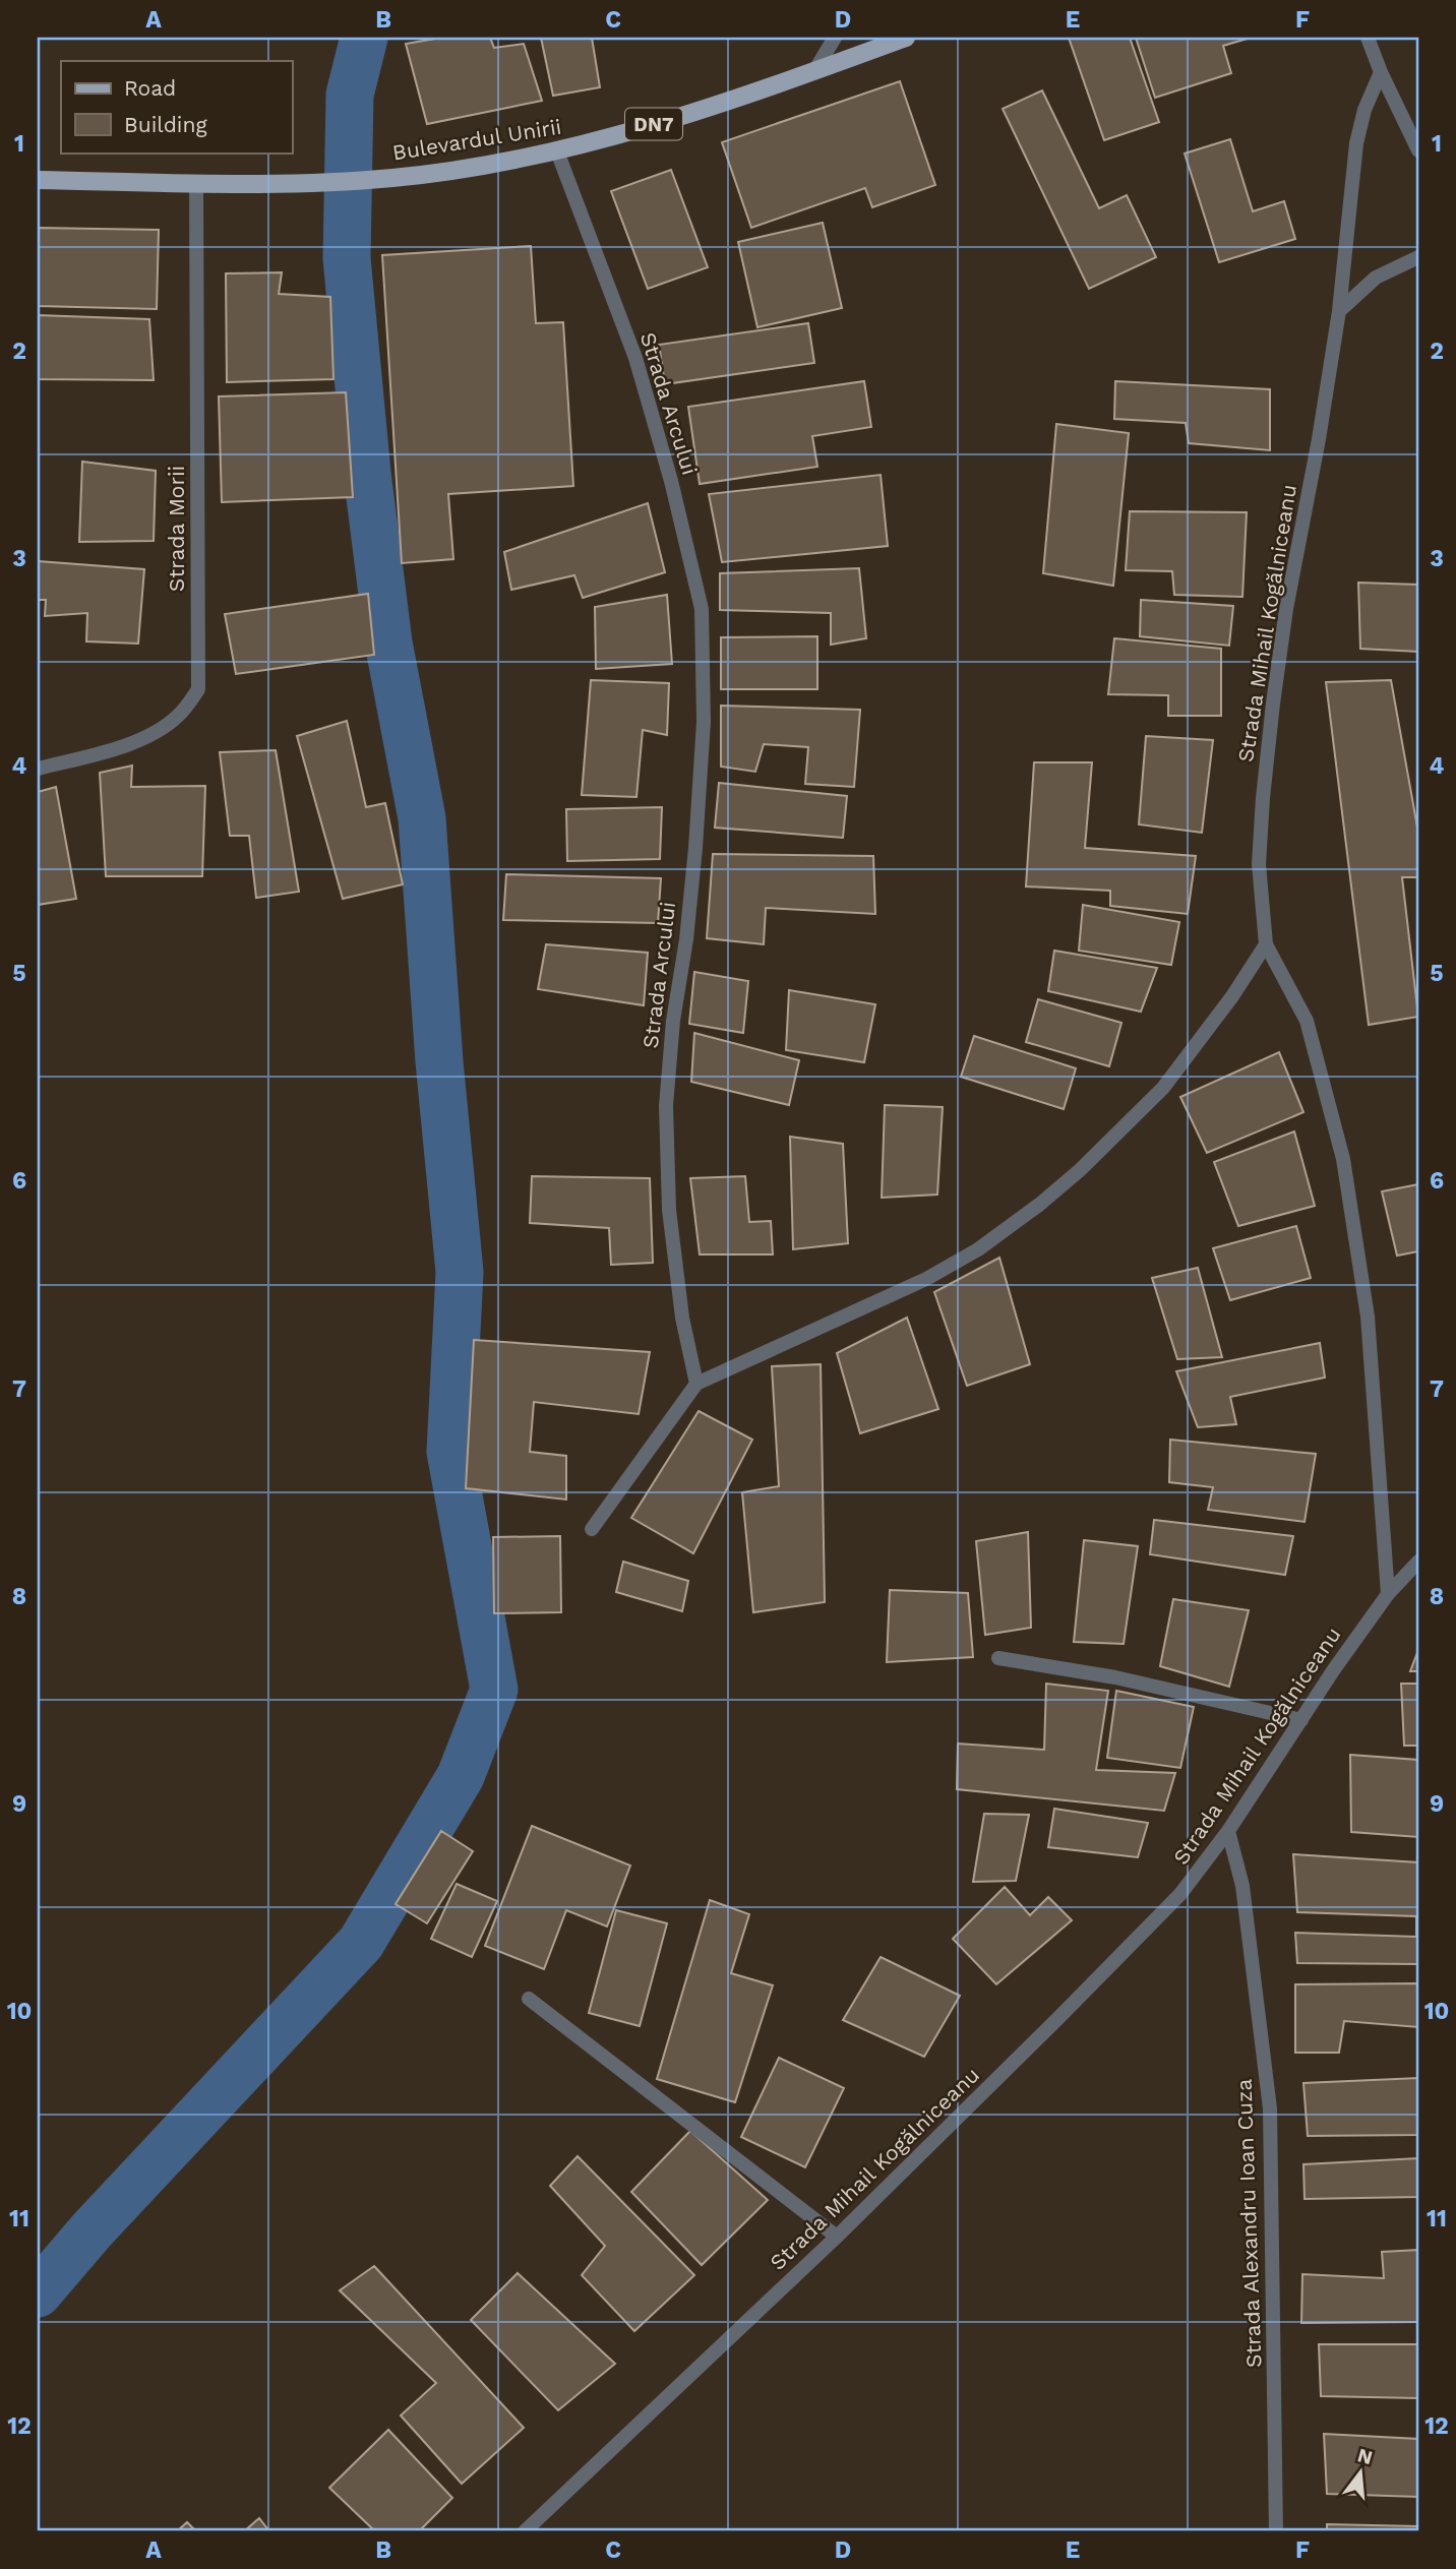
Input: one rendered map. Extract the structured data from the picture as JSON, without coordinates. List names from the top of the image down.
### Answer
{
  "streets": {
    "main road": ["DN7", "Bulevardul Unirii"],
    "street": [
      "Strada Arcului",
      "Strada Morii",
      "Strada Mihail Kogălniceanu",
      "Strada Alexandru Ioan Cuza"
    ]
  },
  "crossings": [
    ["Bulevardul Unirii", "Strada Arcului"],
    ["Bulevardul Unirii", "Strada Morii"],
    ["Strada Mihail Kogălniceanu", "Strada Alexandru Ioan Cuza"]
  ],
  "legend": ["Road", "Building"],
  "north": "top",
  "grid": {
    "columns": [
      "A",
      "B",
      "C",
      "D",
      "E",
      "F"
    ],
    "rows": [
      "1",
      "2",
      "3",
      "4",
      "5",
      "6",
      "7",
      "8",
      "9",
      "10",
      "11",
      "12"
    ]
  }
}
